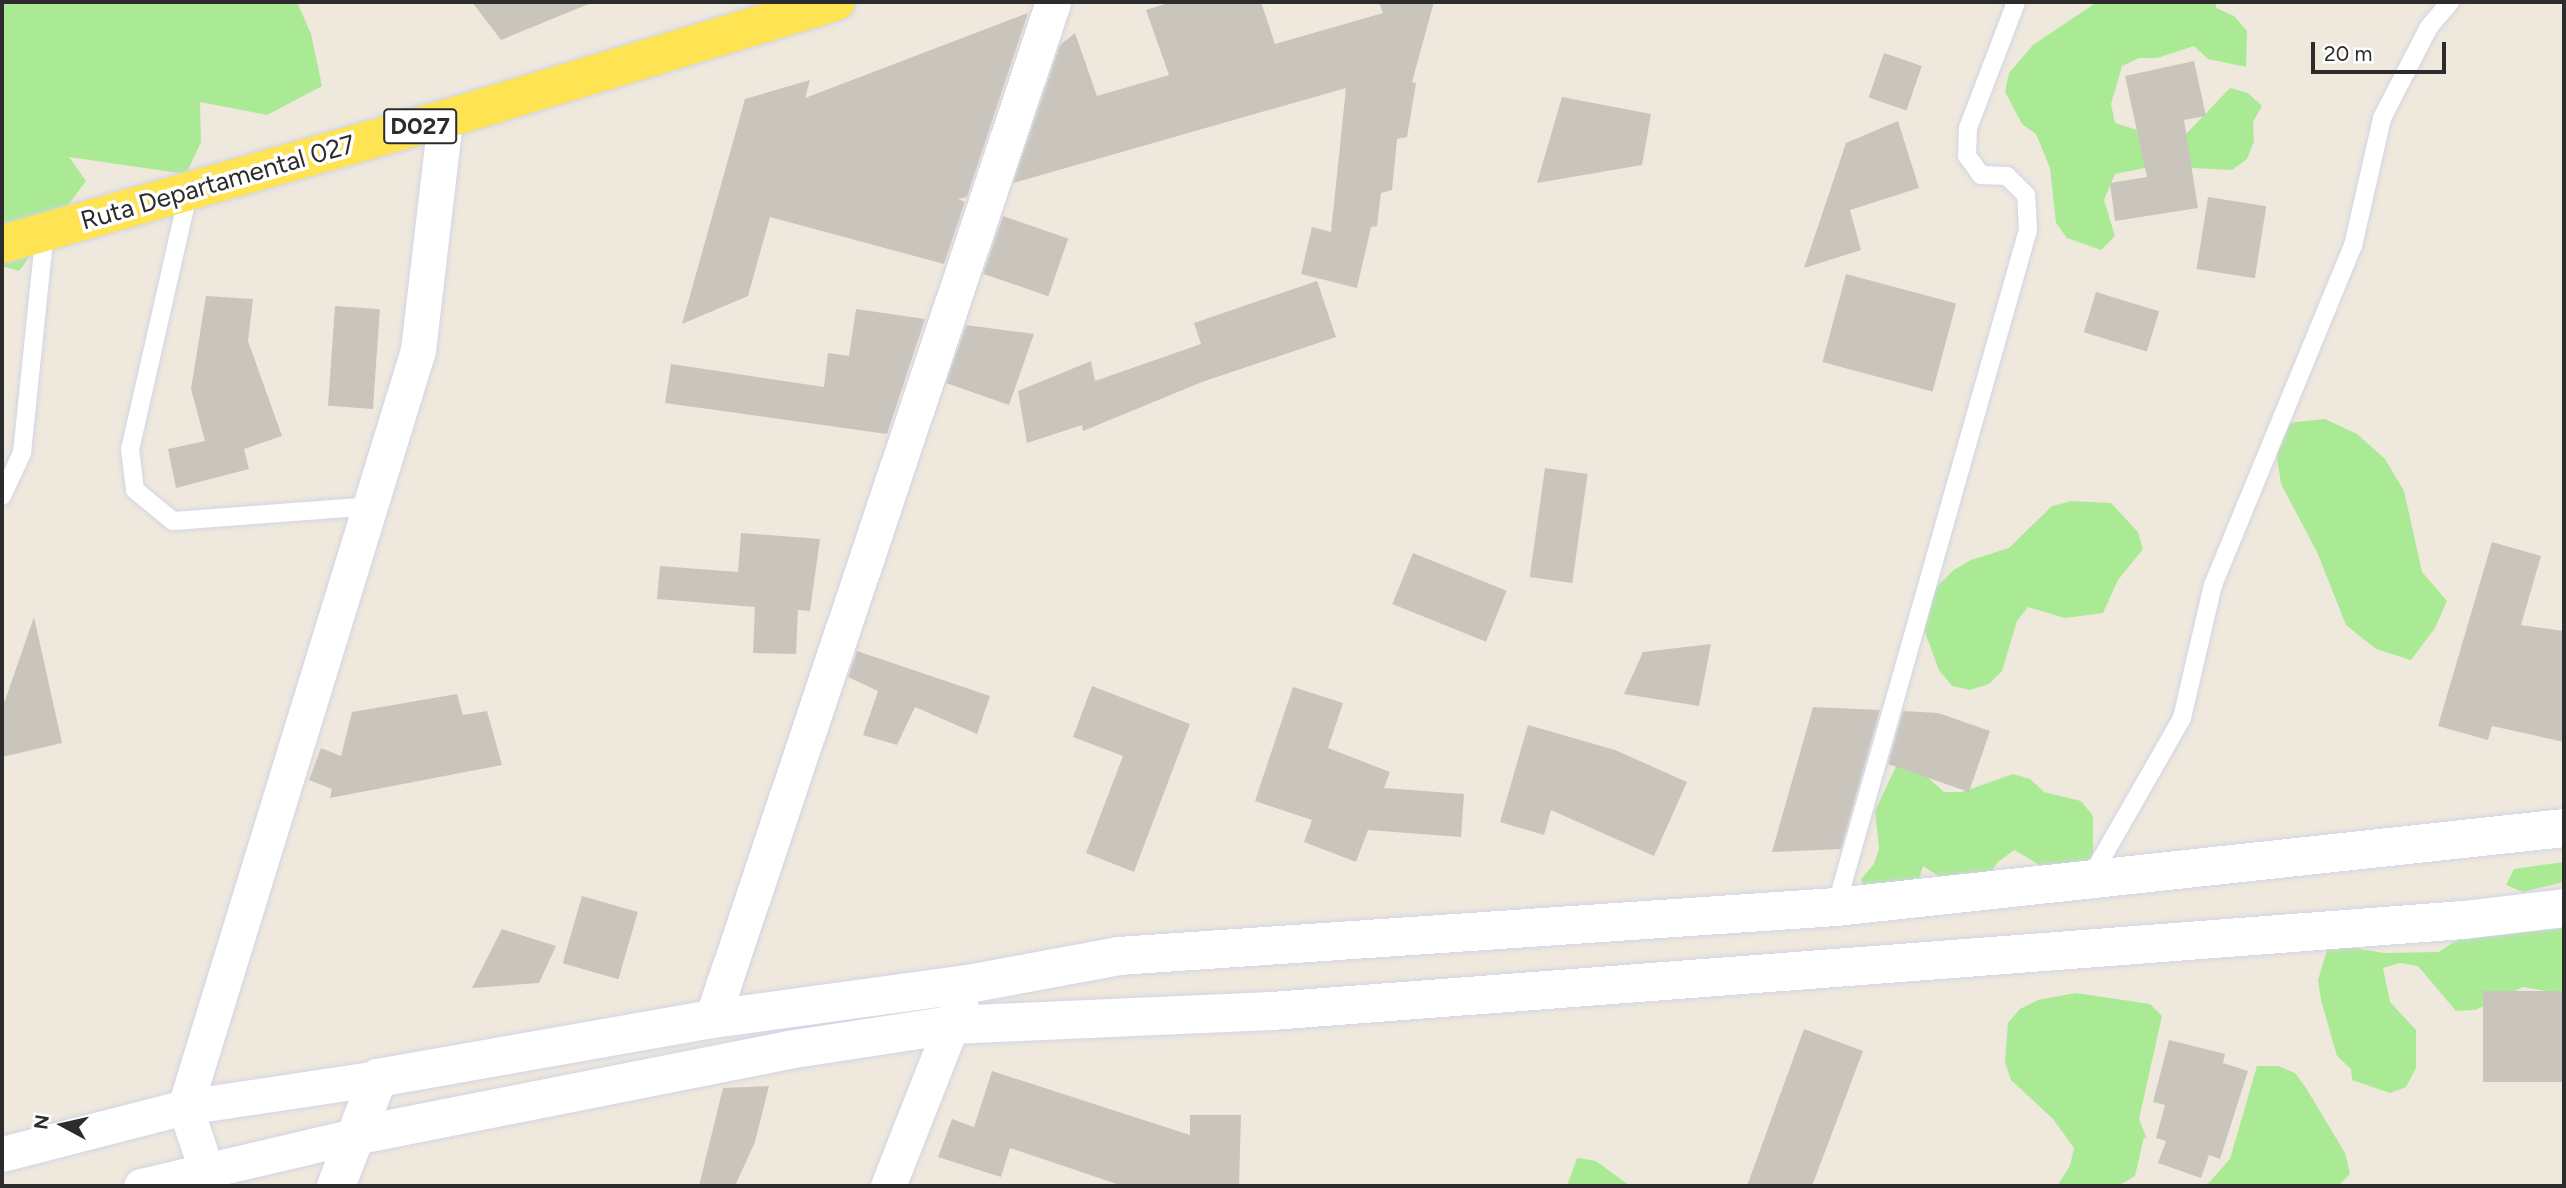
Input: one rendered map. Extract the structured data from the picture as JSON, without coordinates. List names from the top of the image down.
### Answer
{
  "streets": {
    "main road": ["D027", "Ruta Departamental 027"]
  },
  "scale_bar": "20 m",
  "north": "left"
}
